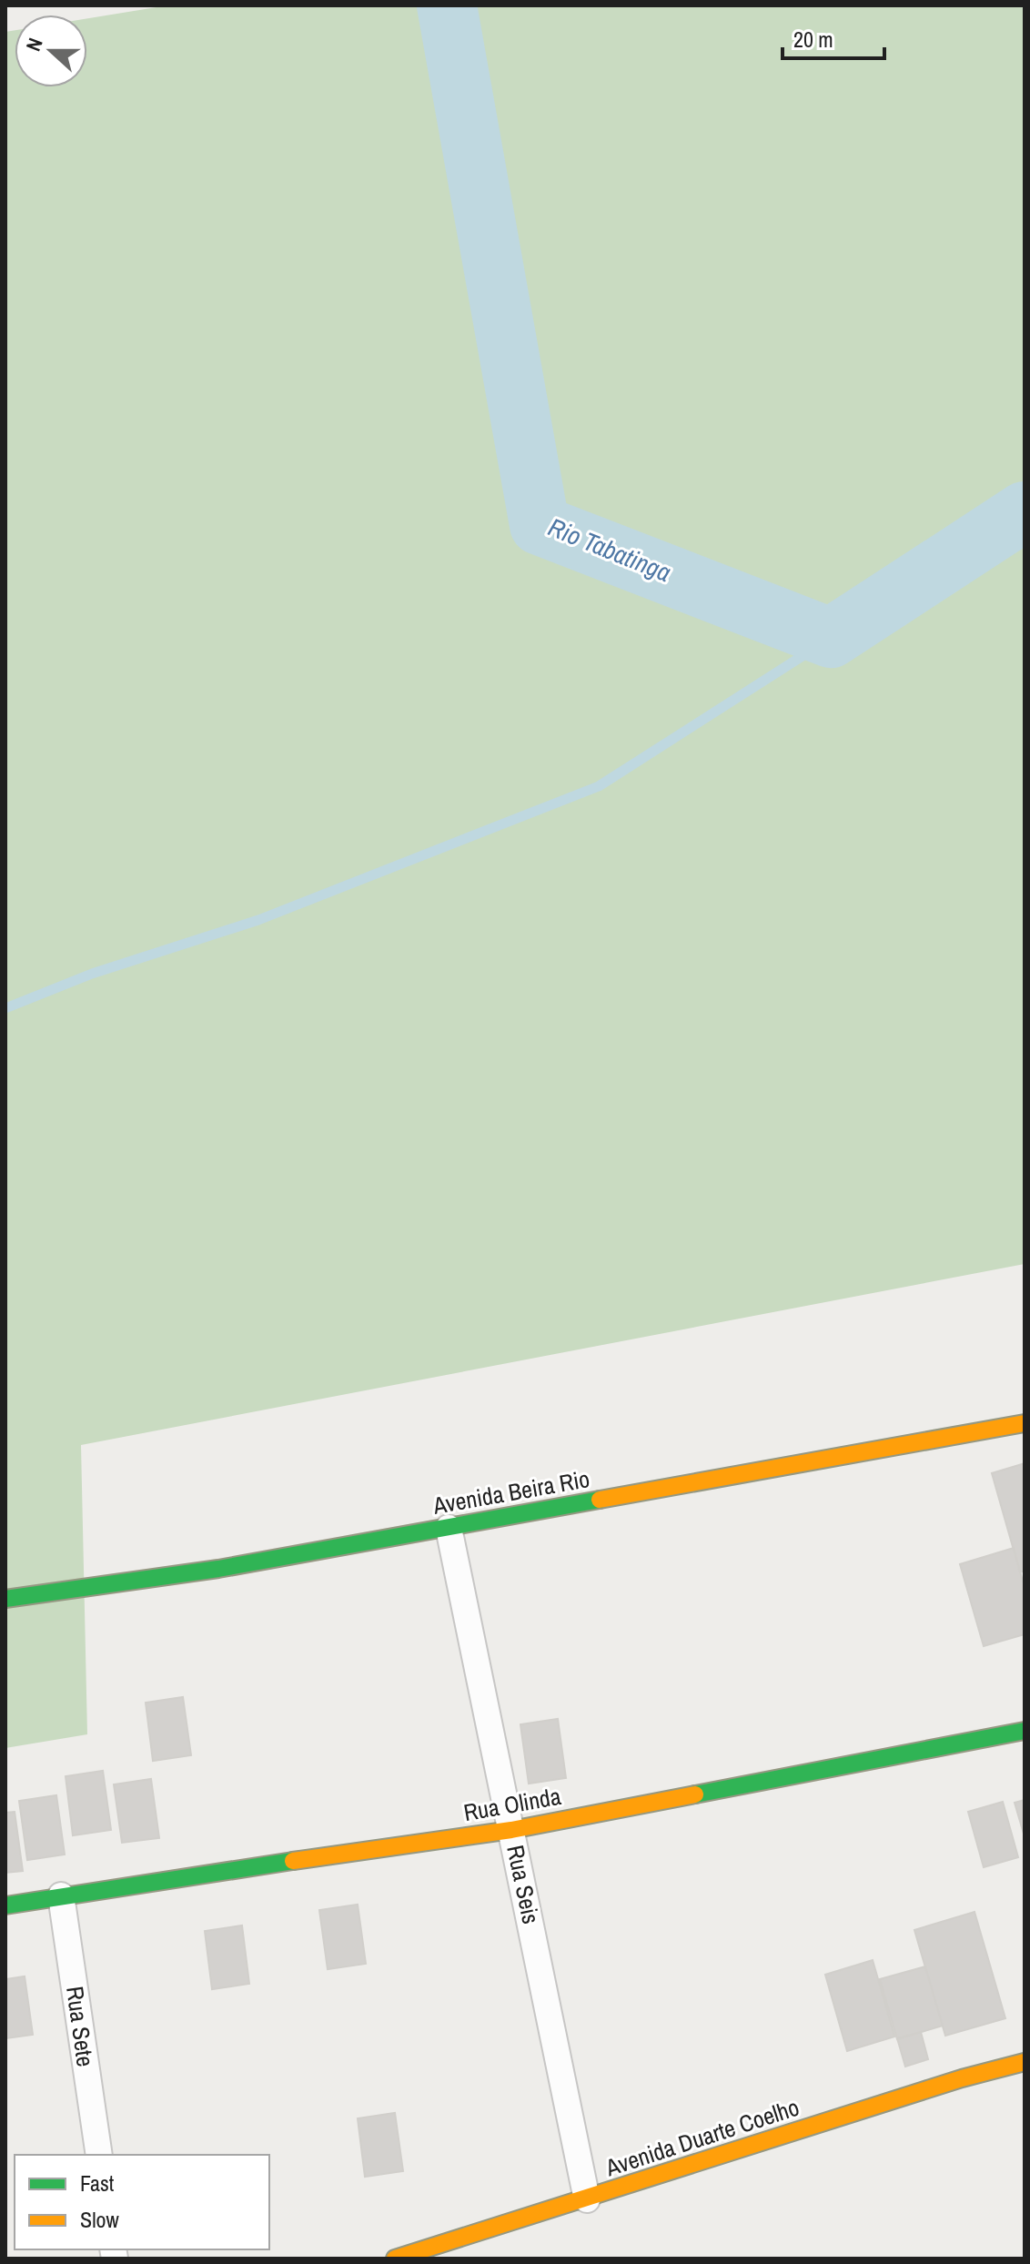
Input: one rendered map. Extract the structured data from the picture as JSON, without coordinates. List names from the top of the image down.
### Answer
{
  "streets": {
    "street": [
      "Avenida Beira Rio",
      "Rua Olinda",
      "Rua Seis",
      "Rua Sete",
      "Avenida Duarte Coelho"
    ]
  },
  "crossings": [
    ["Avenida Beira Rio", "Rua Seis"],
    ["Rua Olinda", "Rua Seis"],
    ["Rua Olinda", "Rua Sete"],
    ["Rua Seis", "Avenida Duarte Coelho"]
  ],
  "water": ["Rio Tabatinga"],
  "legend": ["Fast", "Slow"],
  "scale_bar": "20 m",
  "north": "left"
}
